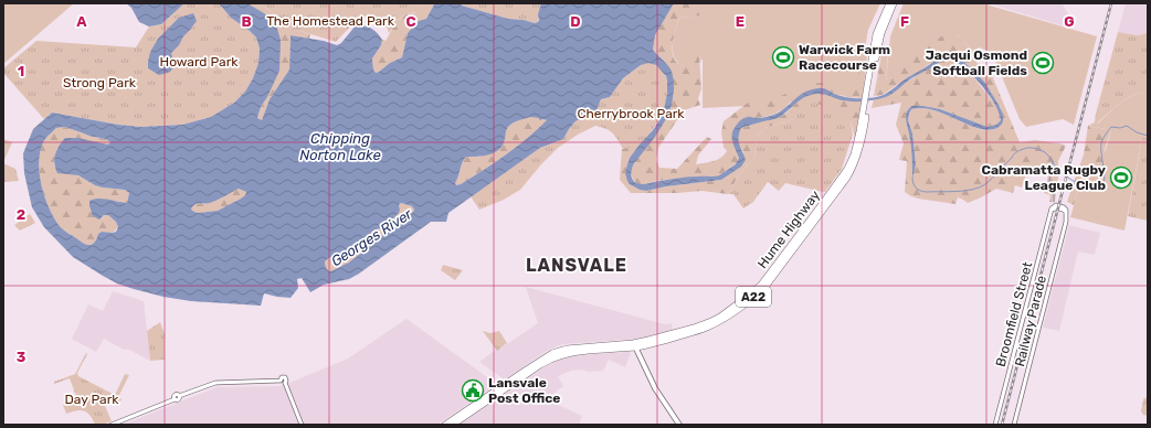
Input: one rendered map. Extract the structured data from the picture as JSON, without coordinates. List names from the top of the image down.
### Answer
{
  "streets": {
    "highway": ["Hume Highway", "A22"],
    "street": ["Broomfield Street", "Railway Parade"]
  },
  "crossings": [
    ["Broomfield Street", "Railway Parade"]
  ],
  "districts": ["LANSVALE"],
  "water": ["Chipping Norton Lake", "Georges River"],
  "parks": [
    "The Homestead Park",
    "Howard Park",
    "Strong Park",
    "Cherrybrook Park",
    "Day Park"
  ],
  "places": {
    "sports": ["Warwick Farm Racecourse", "Jacqui Osmond Softball Fields", "Cabramatta Rugby League Club"],
    "public building": ["Lansvale Post Office"]
  },
  "grid": {
    "columns": [
      "A",
      "B",
      "C",
      "D",
      "E",
      "F",
      "G"
    ],
    "rows": ["1", "2", "3"]
  }
}
